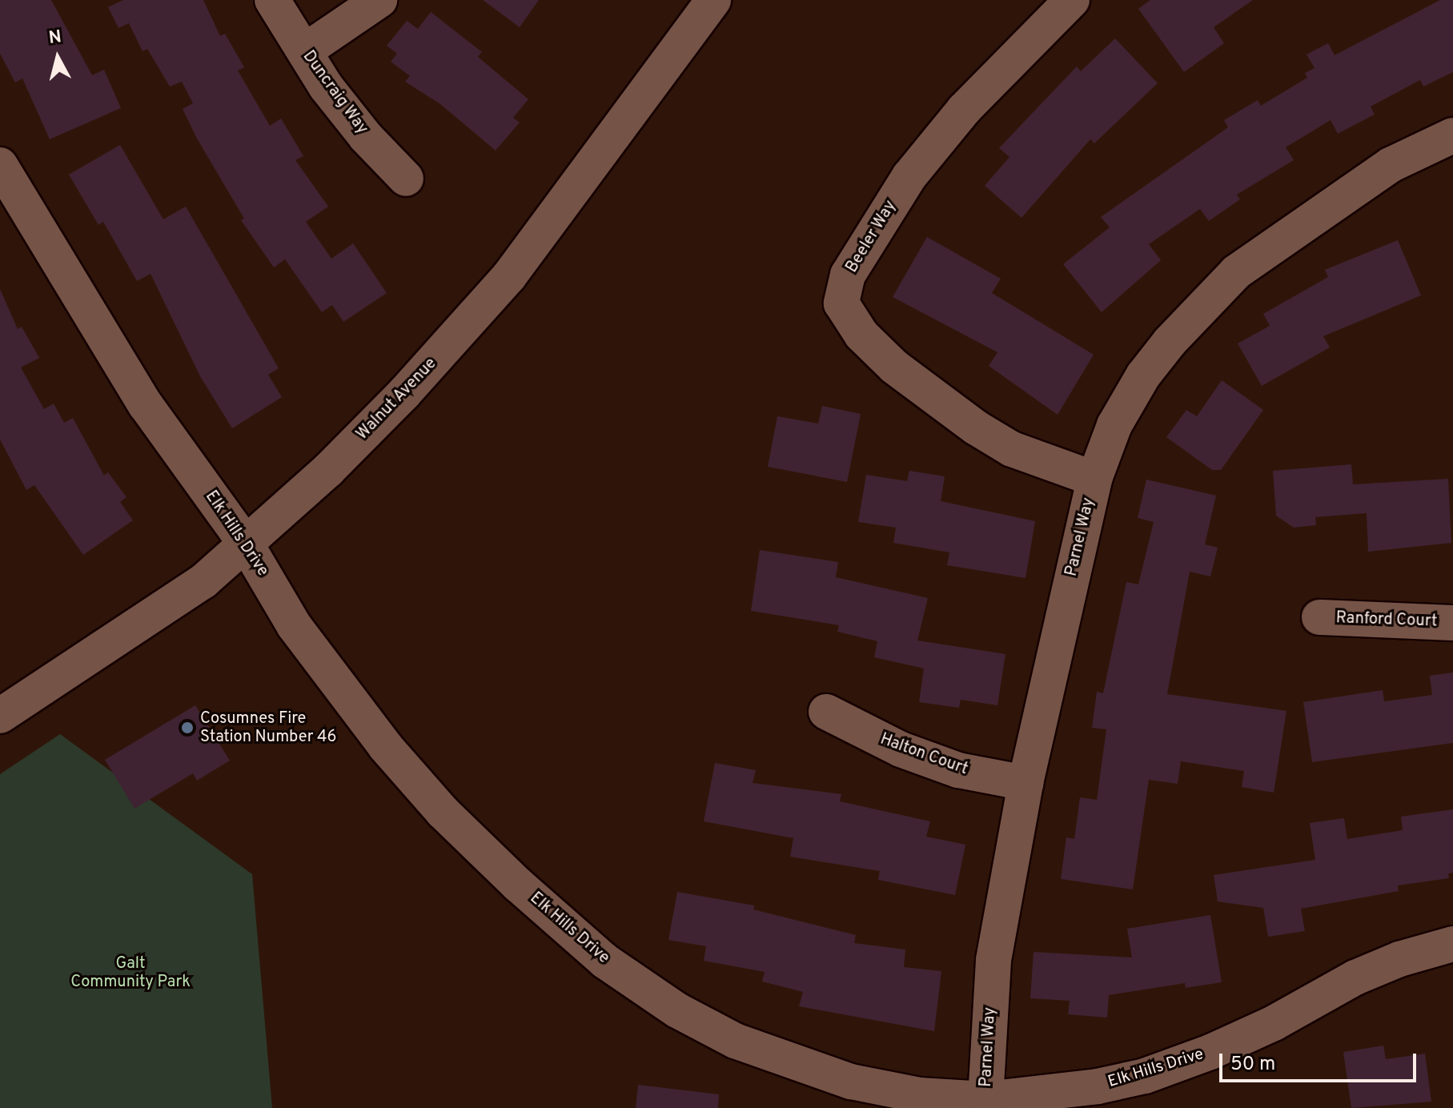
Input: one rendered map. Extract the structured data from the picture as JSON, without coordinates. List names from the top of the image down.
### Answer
{
  "streets": {
    "street": [
      "Duncraig Way",
      "Beeler Way",
      "Walnut Avenue",
      "Elk Hills Drive",
      "Parnel Way",
      "Ranford Court",
      "Halton Court"
    ]
  },
  "crossings": [
    ["Beeler Way", "Parnel Way"],
    ["Walnut Avenue", "Elk Hills Drive"],
    ["Elk Hills Drive", "Parnel Way"],
    ["Parnel Way", "Halton Court"]
  ],
  "parks": ["Galt Community Park"],
  "places": ["Cosumnes Fire Station Number 46"],
  "scale_bar": "50 m",
  "north": "top"
}
